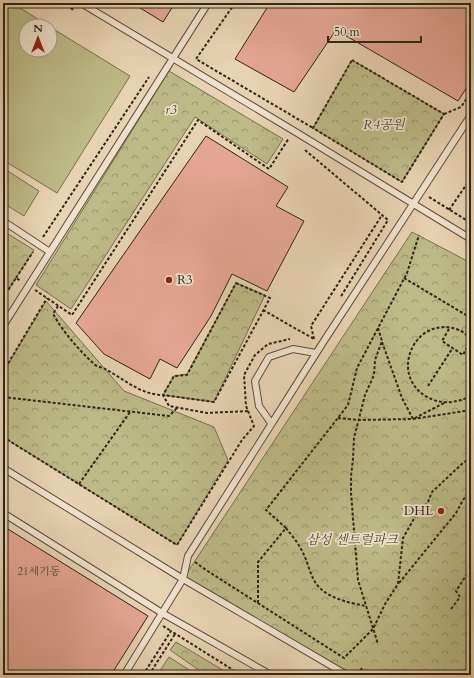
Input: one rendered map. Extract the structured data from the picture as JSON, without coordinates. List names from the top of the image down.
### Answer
{
  "parks": ["r3", "R4공원", "삼성 센트럴파크"],
  "places": ["R3", "DHL"],
  "house_numbers": ["21세기동"],
  "scale_bar": "50 m",
  "north": "top"
}
